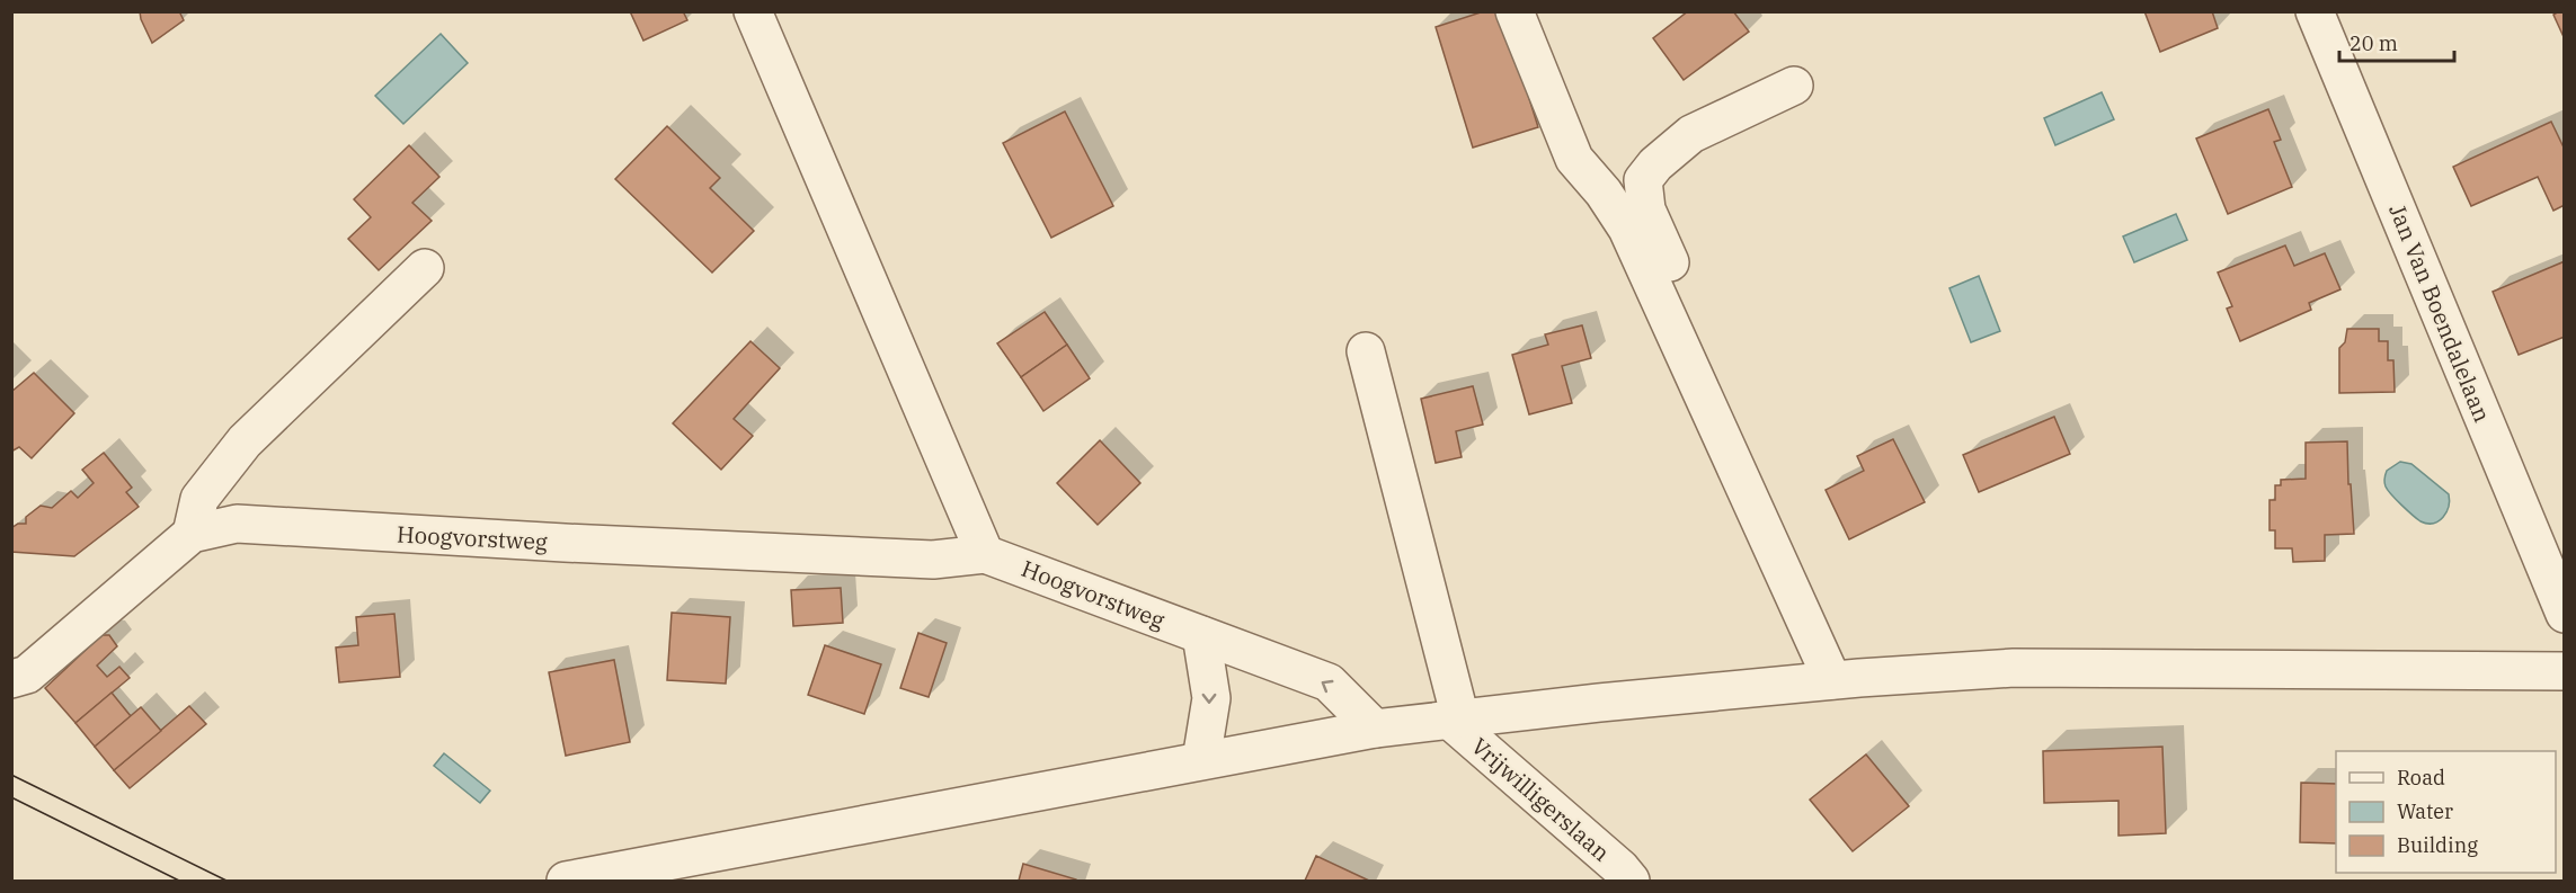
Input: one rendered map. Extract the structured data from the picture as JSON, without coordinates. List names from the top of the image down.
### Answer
{
  "streets": {
    "street": ["Jan Van Boendalelaan", "Hoogvorstweg", "Vrijwilligerslaan"]
  },
  "legend": ["Road", "Water", "Building"],
  "scale_bar": "20 m"
}
